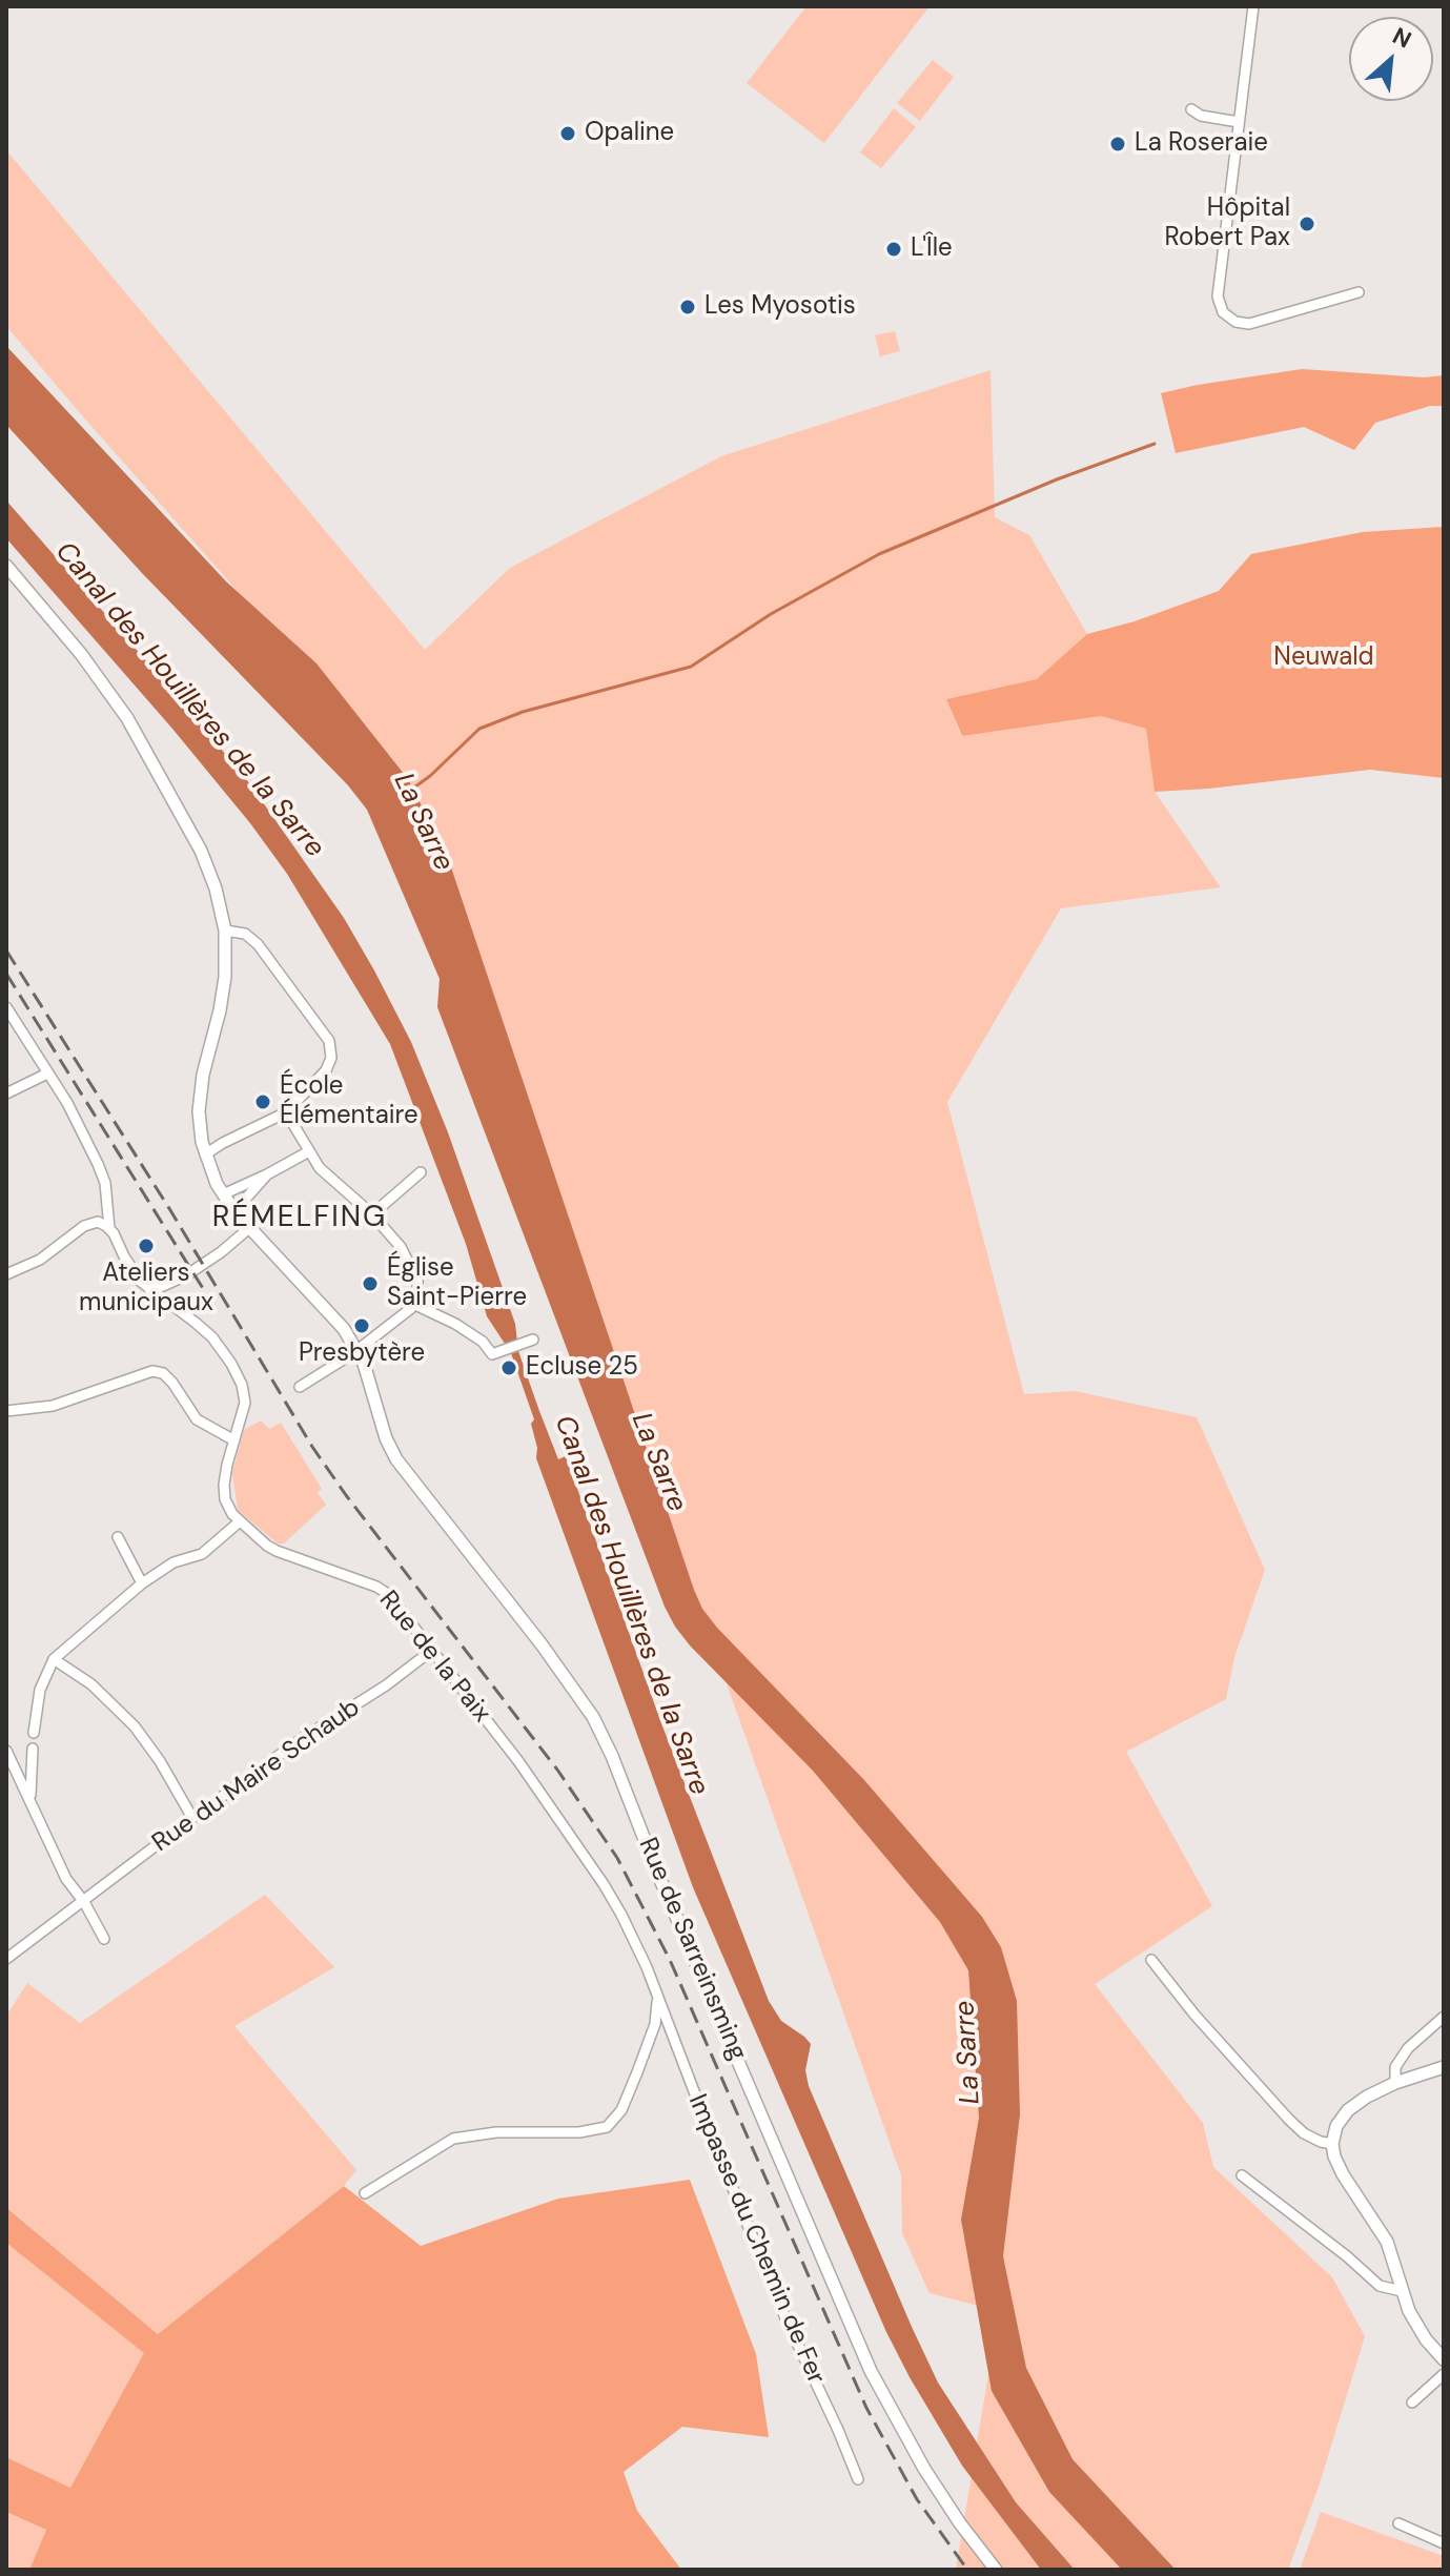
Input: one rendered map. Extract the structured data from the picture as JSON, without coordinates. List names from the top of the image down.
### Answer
{
  "streets": {
    "street": [
      "Rue de la Paix",
      "Rue du Maire Schaub",
      "Rue de Sarreinsming",
      "Impasse du Chemin de Fer"
    ]
  },
  "crossings": [
    ["Rue de la Paix", "Rue du Maire Schaub"],
    ["Rue de la Paix", "Impasse du Chemin de Fer"]
  ],
  "districts": ["RÉMELFING"],
  "water": ["Canal des Houillères de la Sarre", "La Sarre"],
  "parks": ["Neuwald"],
  "places": [
    "Opaline",
    "La Roseraie",
    "Hôpital Robert Pax",
    "L'Île",
    "Les Myosotis",
    "École Élémentaire",
    "Ateliers municipaux",
    "Église Saint-Pierre",
    "Presbytère",
    "Ecluse 25"
  ],
  "north": "top right"
}
